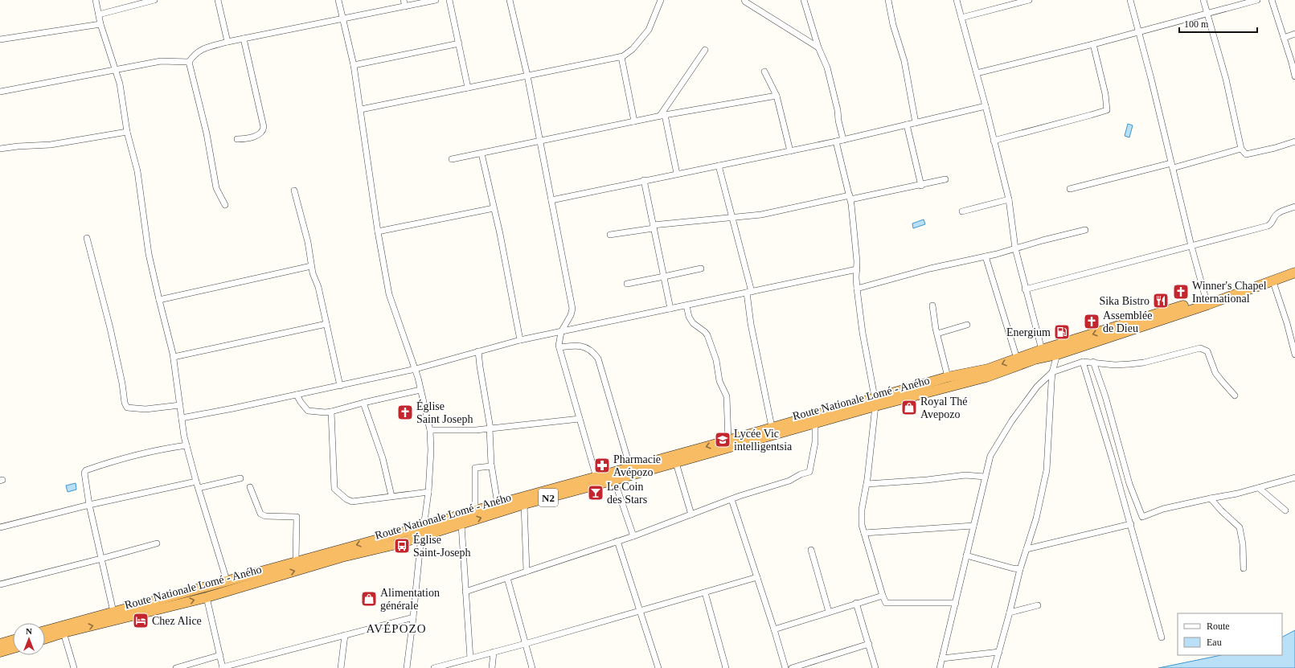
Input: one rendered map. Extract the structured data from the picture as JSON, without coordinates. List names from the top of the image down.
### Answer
{
  "streets": {
    "highway": ["Route Nationale Lomé - Aného", "N2"]
  },
  "crossings": [
    ["Route Nationale Lomé - Aného", "N2"]
  ],
  "districts": ["AVÉPOZO"],
  "places": {
    "church": ["Winner's Chapel International", "Assemblée de Dieu", "Église Saint Joseph"],
    "restaurant": ["Sika Bistro"],
    "fuel station": ["Energium"],
    "shop": ["Royal Thé Avepozo", "Alimentation générale"],
    "school or university": ["Lycée Vic intelligentsia"],
    "pharmacy": ["Pharmacie Avépozo"],
    "bar": ["Le Coin des Stars"],
    "bus stop": ["Église Saint-Joseph"],
    "hotel": ["Chez Alice"]
  },
  "legend": ["Route", "Eau"],
  "scale_bar": "100 m",
  "north": "top"
}
